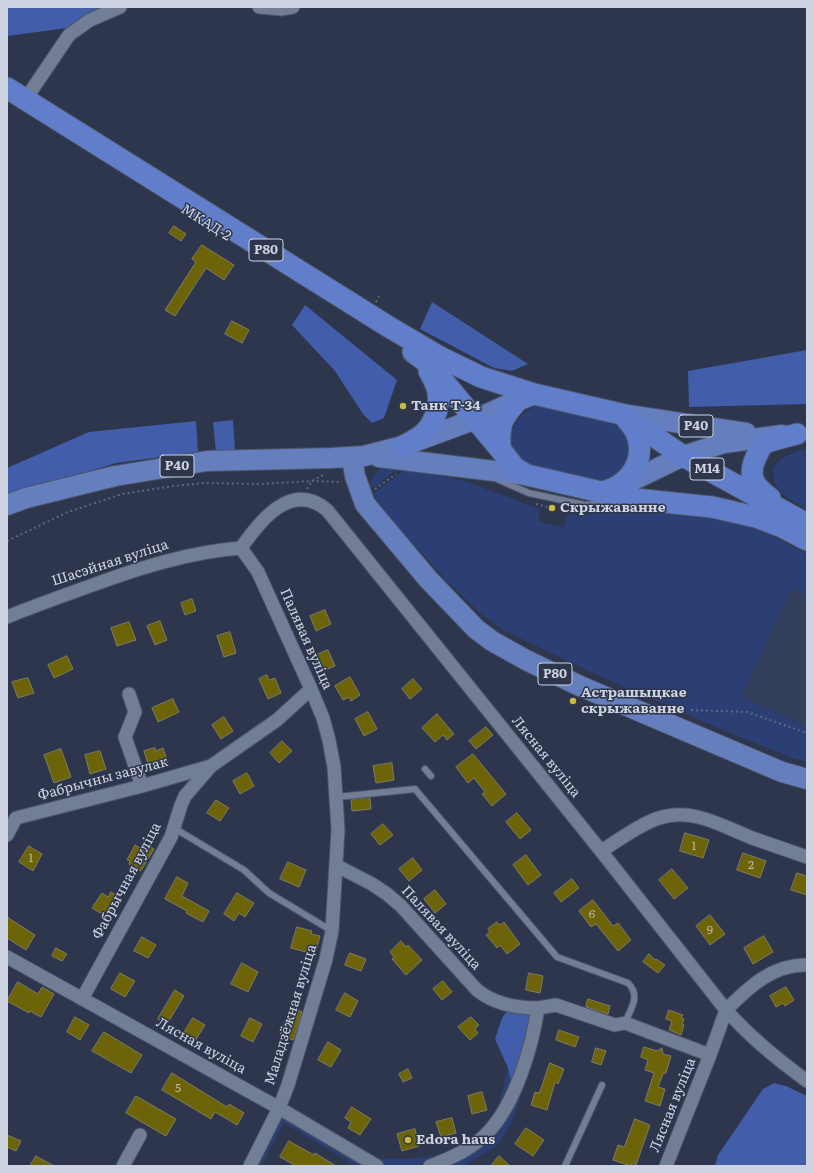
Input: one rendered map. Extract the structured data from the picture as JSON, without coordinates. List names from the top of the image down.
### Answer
{
  "streets": {
    "highway": [
      "МКАД-2",
      "Р80",
      "Р40",
      "М14"
    ],
    "street": [
      "Шасэйная вуліца",
      "Палявая вуліца",
      "Лясная вуліца",
      "Фабрычны завулак",
      "Фабрычная вуліца",
      "Маладзёжная вуліца"
    ]
  },
  "crossings": [
    ["МКАД-2", "Р80"],
    ["Р80", "Р40"],
    ["Р80", "М14"],
    ["Р40", "М14"],
    ["Шасэйная вуліца", "Палявая вуліца"],
    ["Палявая вуліца", "Лясная вуліца"],
    ["Палявая вуліца", "Фабрычная вуліца"],
    ["Палявая вуліца", "Маладзёжная вуліца"],
    ["Лясная вуліца", "Фабрычная вуліца"],
    ["Лясная вуліца", "Маладзёжная вуліца"],
    ["Фабрычны завулак", "Фабрычная вуліца"]
  ],
  "places": [
    "Танк Т-34",
    "Скрыжаванне",
    "Астрашыцкае скрыжаванне",
    "Edora haus"
  ],
  "house_numbers": [
    "1",
    "1",
    "2",
    "6",
    "9",
    "5"
  ]
}
